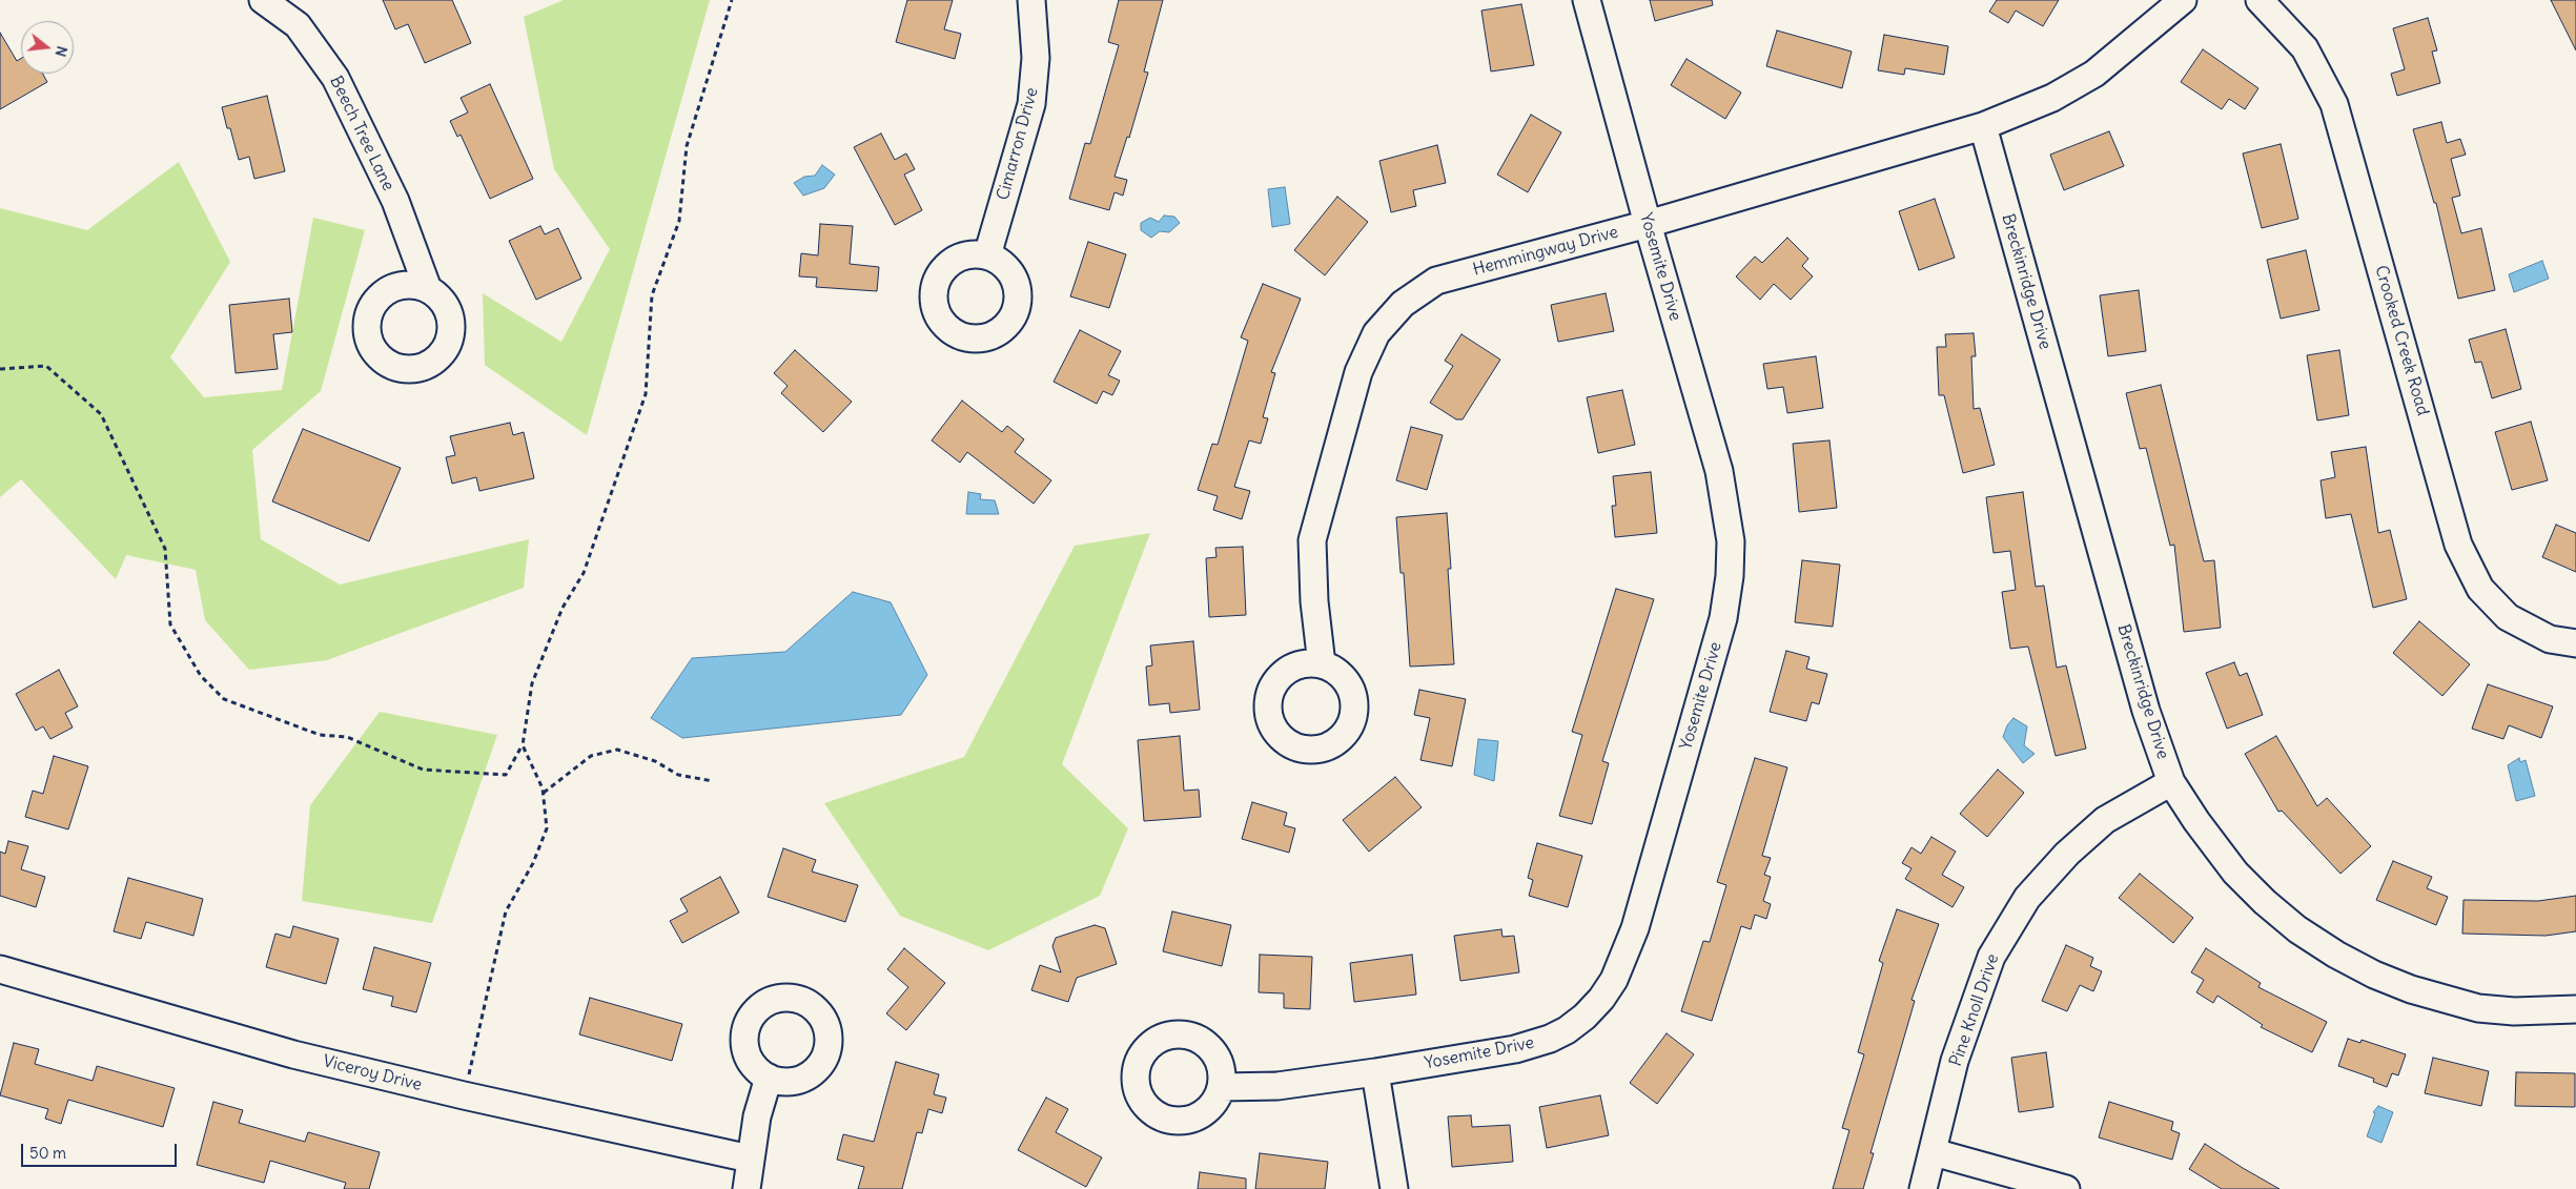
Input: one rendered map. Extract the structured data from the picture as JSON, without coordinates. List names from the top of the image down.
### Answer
{
  "streets": {
    "street": [
      "Beech Tree Lane",
      "Cimarron Drive",
      "Hemmingway Drive",
      "Yosemite Drive",
      "Breckinridge Drive",
      "Crooked Creek Road",
      "Pine Knoll Drive",
      "Viceroy Drive"
    ]
  },
  "crossings": [
    ["Hemmingway Drive", "Yosemite Drive"],
    ["Hemmingway Drive", "Breckinridge Drive"],
    ["Breckinridge Drive", "Pine Knoll Drive"]
  ],
  "scale_bar": "50 m",
  "north": "right"
}
